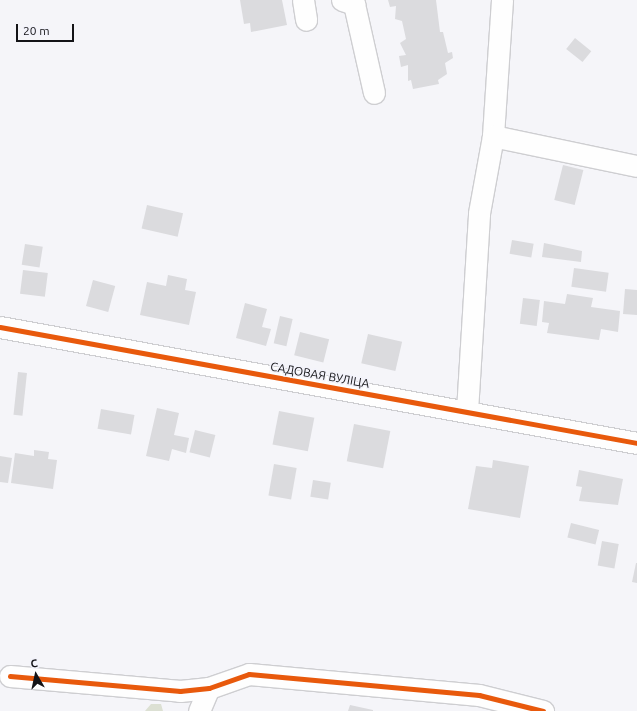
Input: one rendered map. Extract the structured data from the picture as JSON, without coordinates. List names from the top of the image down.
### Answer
{
  "streets": {
    "street": ["САДОВАЯ ВУЛІЦА"]
  },
  "scale_bar": "20 m",
  "north": "top"
}
